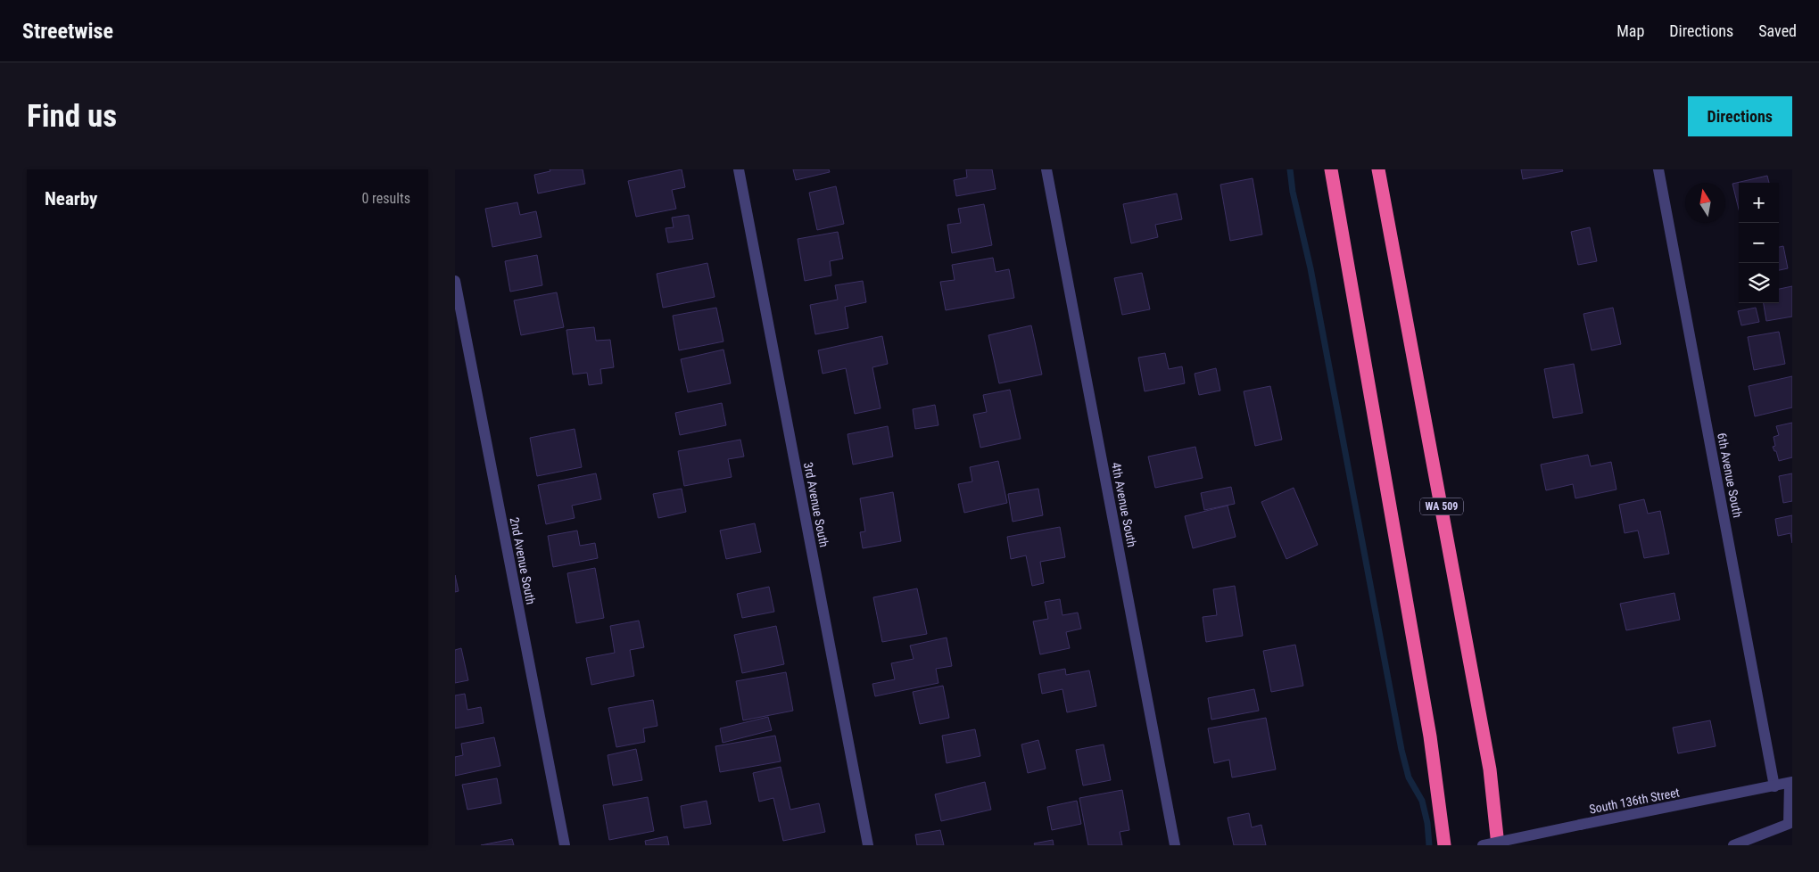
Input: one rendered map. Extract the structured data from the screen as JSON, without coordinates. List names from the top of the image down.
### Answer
{
  "streets": {
    "highway": ["WA 509"],
    "street": [
      "6th Avenue South",
      "3rd Avenue South",
      "4th Avenue South",
      "2nd Avenue South",
      "South 136th Street"
    ]
  },
  "crossings": [
    ["6th Avenue South", "South 136th Street"]
  ],
  "north": "top",
  "page": {
    "header": "Streetwise",
    "nav": ["Map", "Directions", "Saved"],
    "buttons": "Directions",
    "title": "Find us",
    "heading": ["Nearby", "0 results"],
    "map_buttons": ["+", "−"]
  }
}
